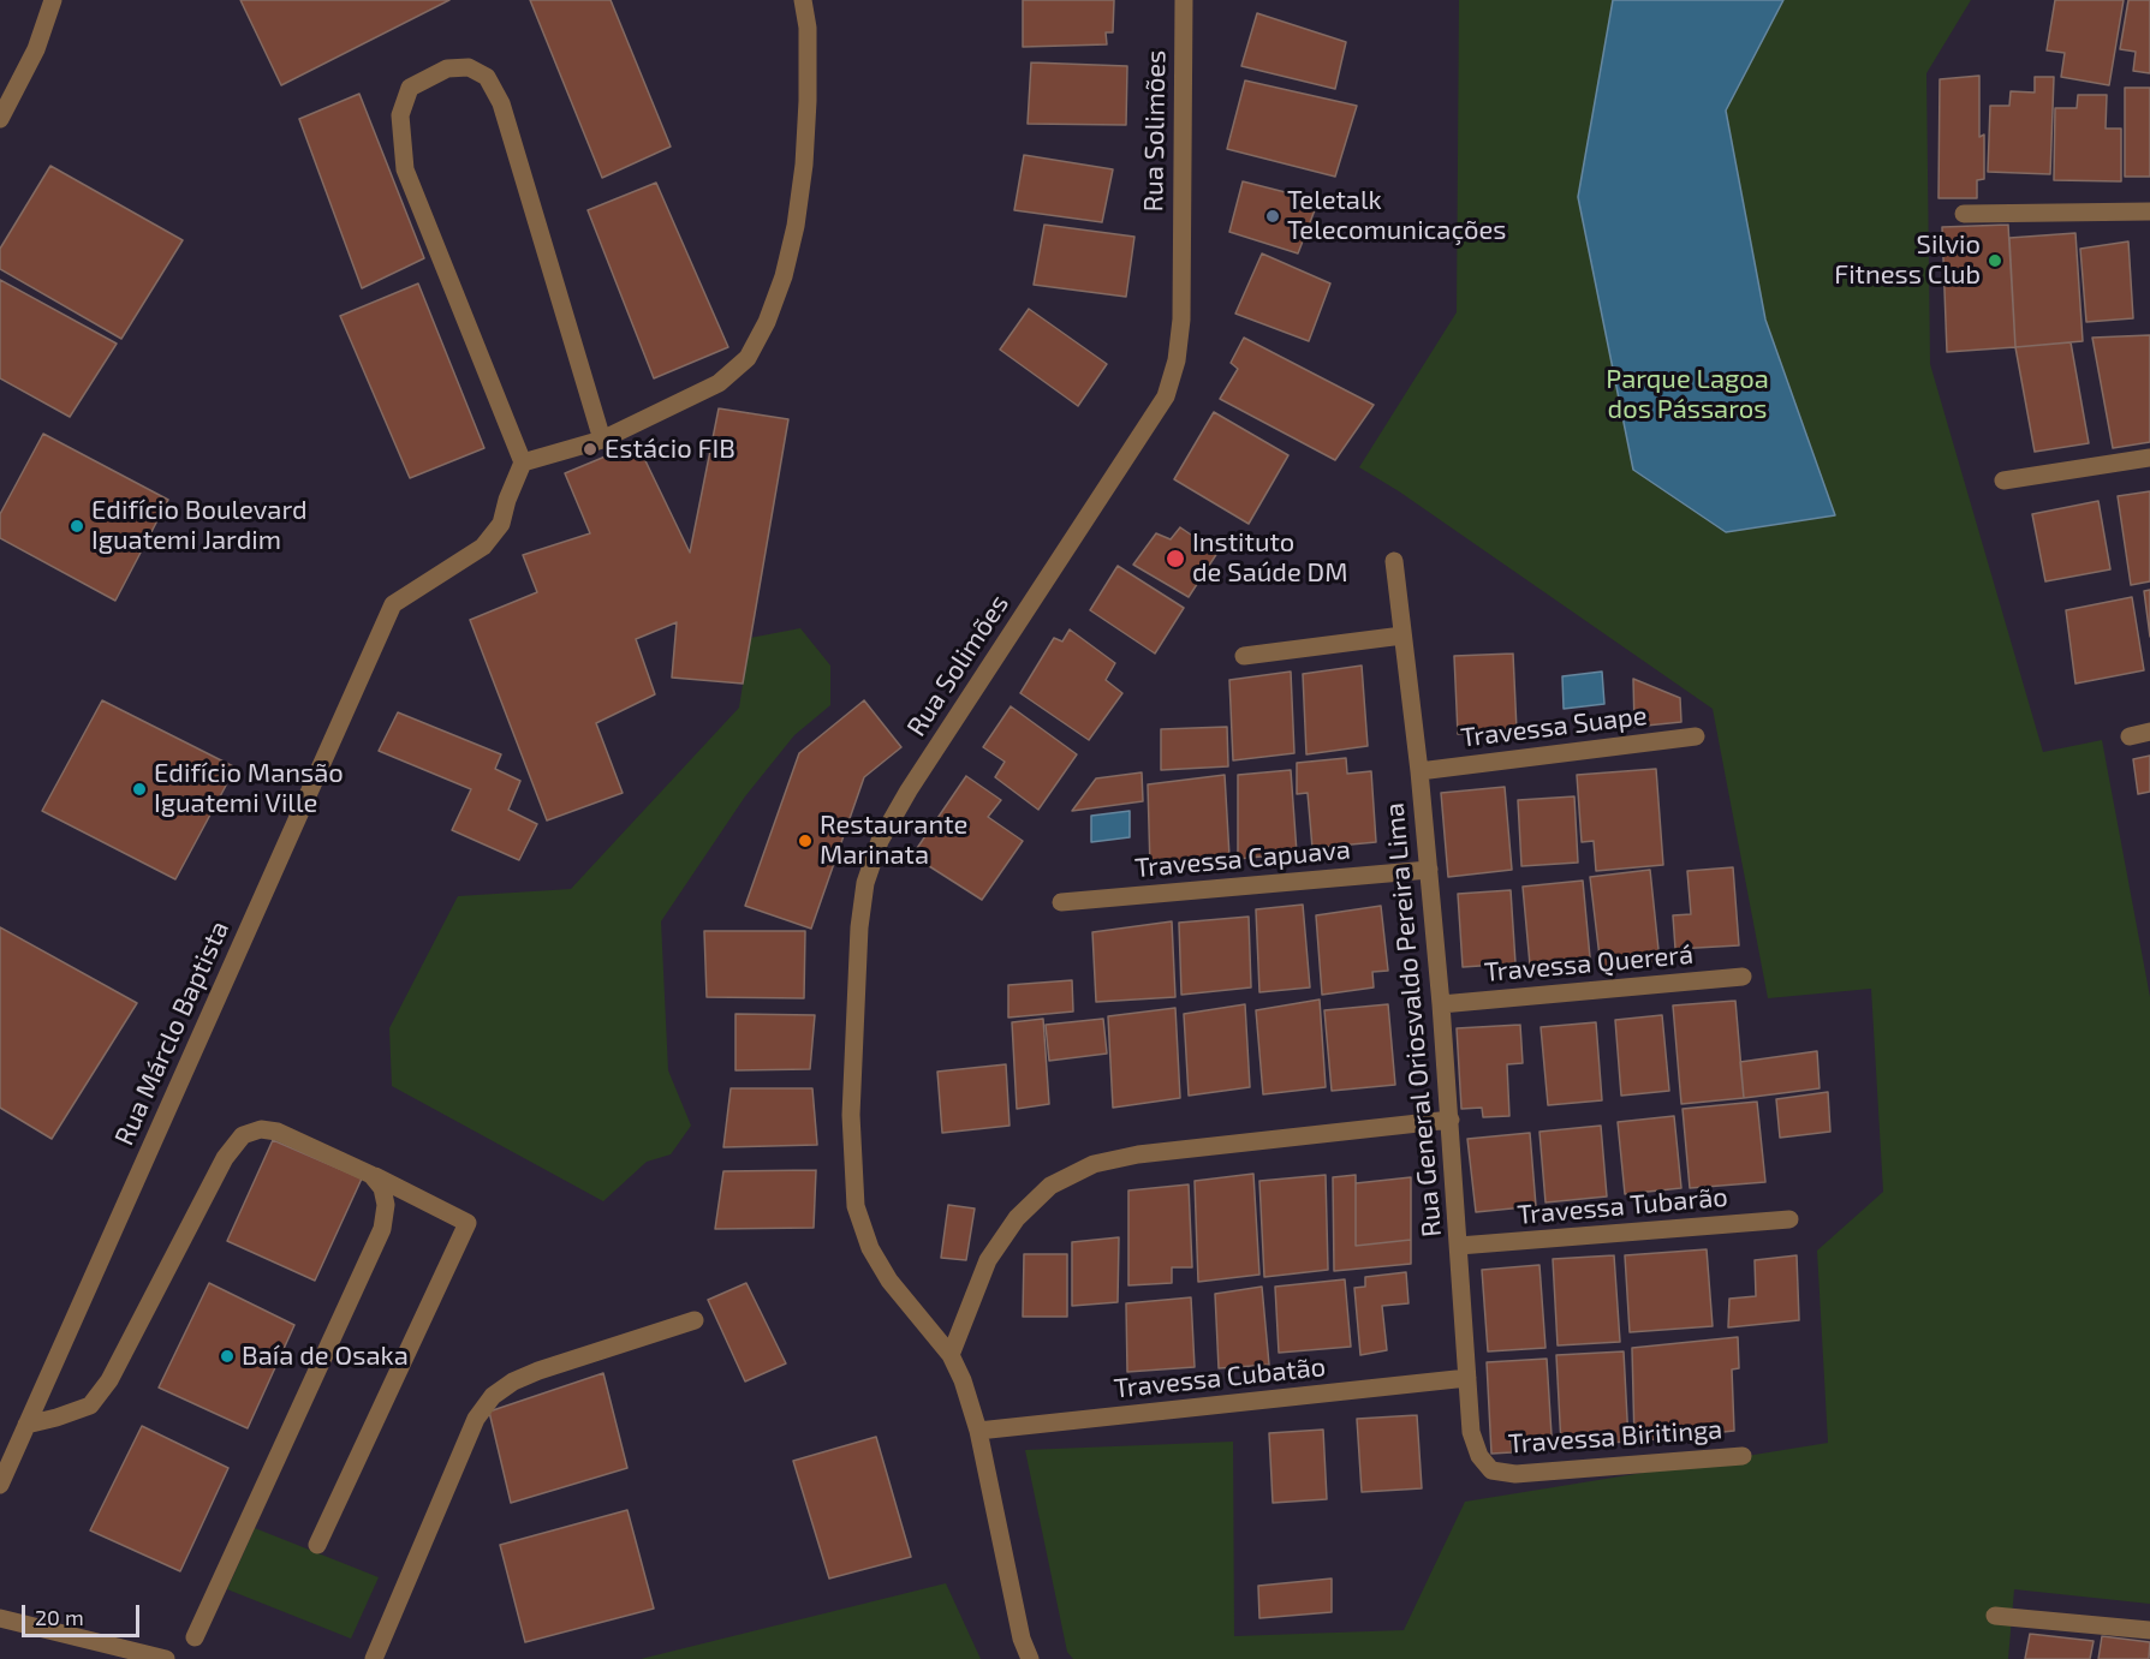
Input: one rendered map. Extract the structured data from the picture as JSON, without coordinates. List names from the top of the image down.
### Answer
{
  "streets": {
    "street": [
      "Rua Solimões",
      "Travessa Suape",
      "Travessa Capuava",
      "Travessa Quererá",
      "Rua General Oriosvaldo Pereira Lima",
      "Rua Márclo Baptista",
      "Travessa Tubarão",
      "Travessa Cubatão",
      "Travessa Biritinga"
    ]
  },
  "crossings": [
    ["Rua Solimões", "Travessa Cubatão"],
    ["Travessa Suape", "Rua General Oriosvaldo Pereira Lima"],
    ["Travessa Capuava", "Rua General Oriosvaldo Pereira Lima"],
    ["Travessa Quererá", "Rua General Oriosvaldo Pereira Lima"],
    ["Rua General Oriosvaldo Pereira Lima", "Travessa Tubarão"],
    ["Rua General Oriosvaldo Pereira Lima", "Travessa Cubatão"],
    ["Rua General Oriosvaldo Pereira Lima", "Travessa Biritinga"]
  ],
  "parks": ["Parque Lagoa dos Pássaros"],
  "places": [
    "Teletalk Telecomunicações",
    "Silvio Fitness Club",
    "Estácio FIB",
    "Edifício Boulevard Iguatemi Jardim",
    "Instituto de Saúde DM",
    "Edifício Mansão Iguatemi Ville",
    "Restaurante Marinata",
    "Baía de Osaka"
  ],
  "scale_bar": "20 m"
}
